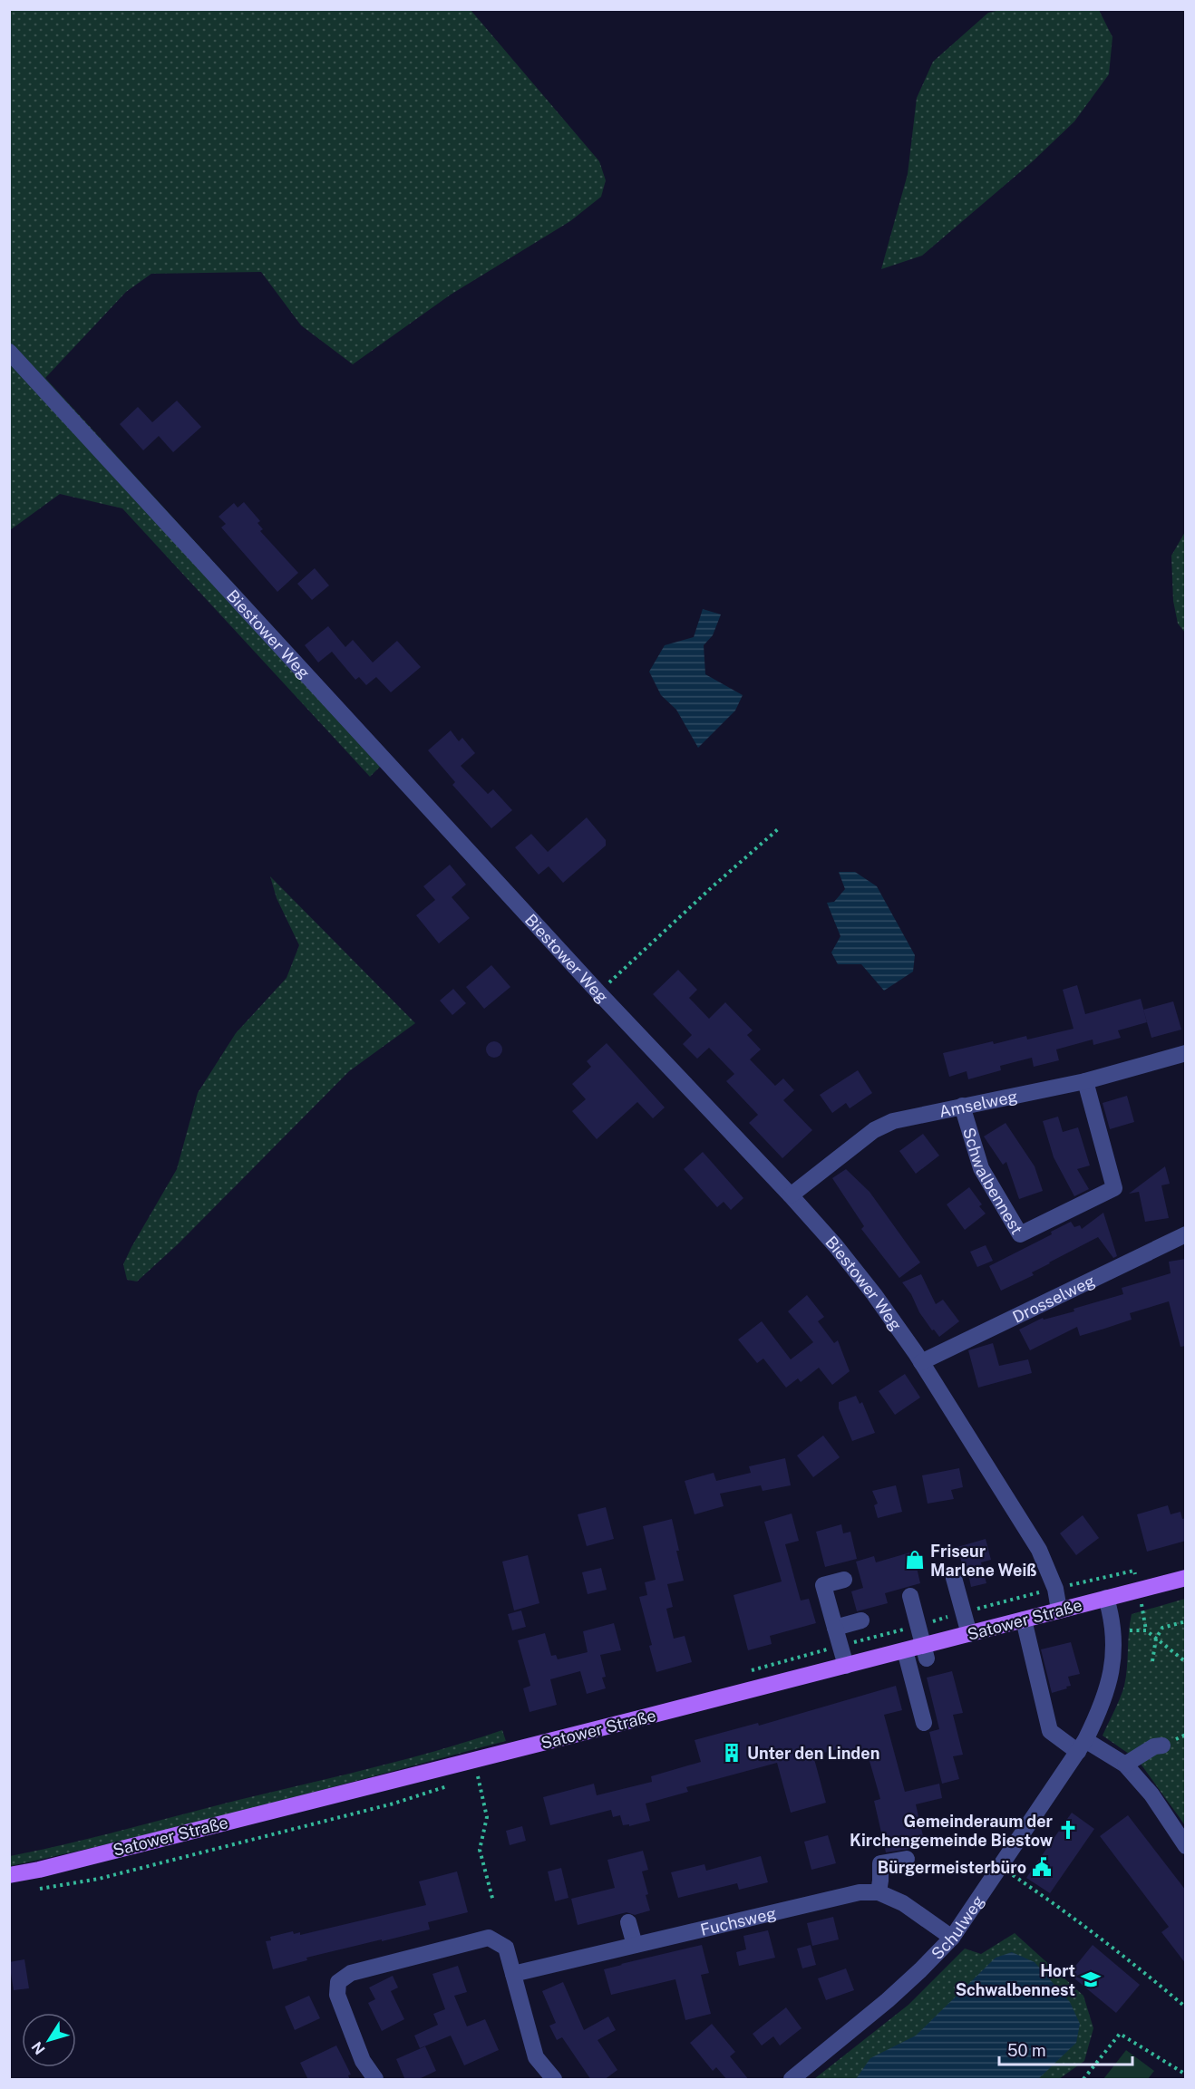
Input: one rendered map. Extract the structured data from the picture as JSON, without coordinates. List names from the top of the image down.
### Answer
{
  "streets": {
    "main road": ["Satower Straße"],
    "street": [
      "Biestower Weg",
      "Amselweg",
      "Schwalbennest",
      "Drosselweg",
      "Fuchsweg",
      "Schulweg"
    ]
  },
  "crossings": [
    ["Biestower Weg", "Amselweg"],
    ["Biestower Weg", "Drosselweg"],
    ["Biestower Weg", "Satower Straße"],
    ["Amselweg", "Schwalbennest"],
    ["Satower Straße", "Schulweg"],
    ["Fuchsweg", "Schulweg"]
  ],
  "places": {
    "shop": ["Friseur Marlene Weiß"],
    "building": ["Unter den Linden"],
    "church": ["Gemeinderaum der Kirchengemeinde Biestow"],
    "public building": ["Bürgermeisterbüro"],
    "school or university": ["Hort Schwalbennest"]
  },
  "scale_bar": "50 m",
  "north": "bottom left"
}
